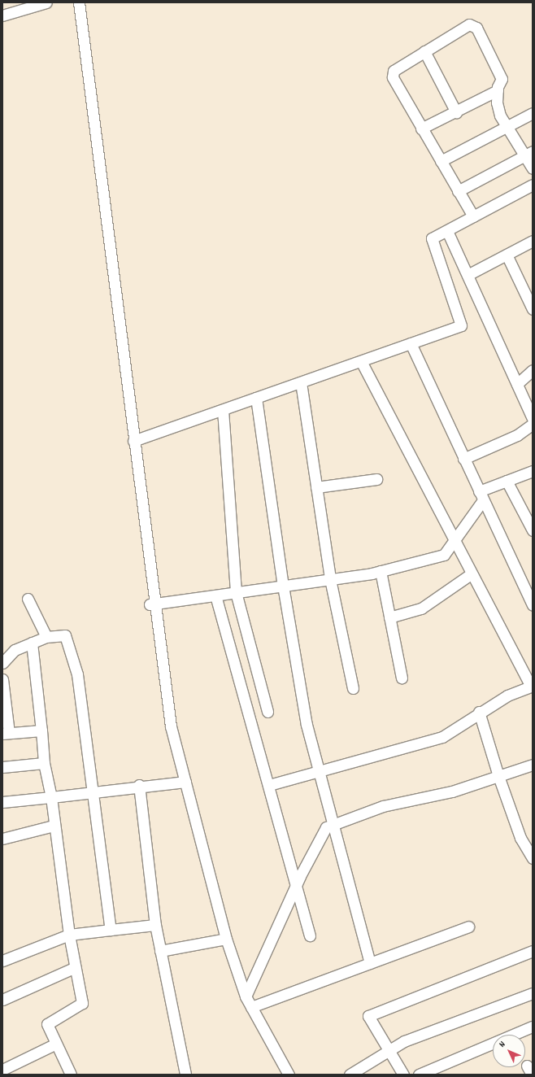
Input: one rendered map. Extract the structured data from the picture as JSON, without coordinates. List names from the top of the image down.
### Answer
{
  "north": "top left"
}
